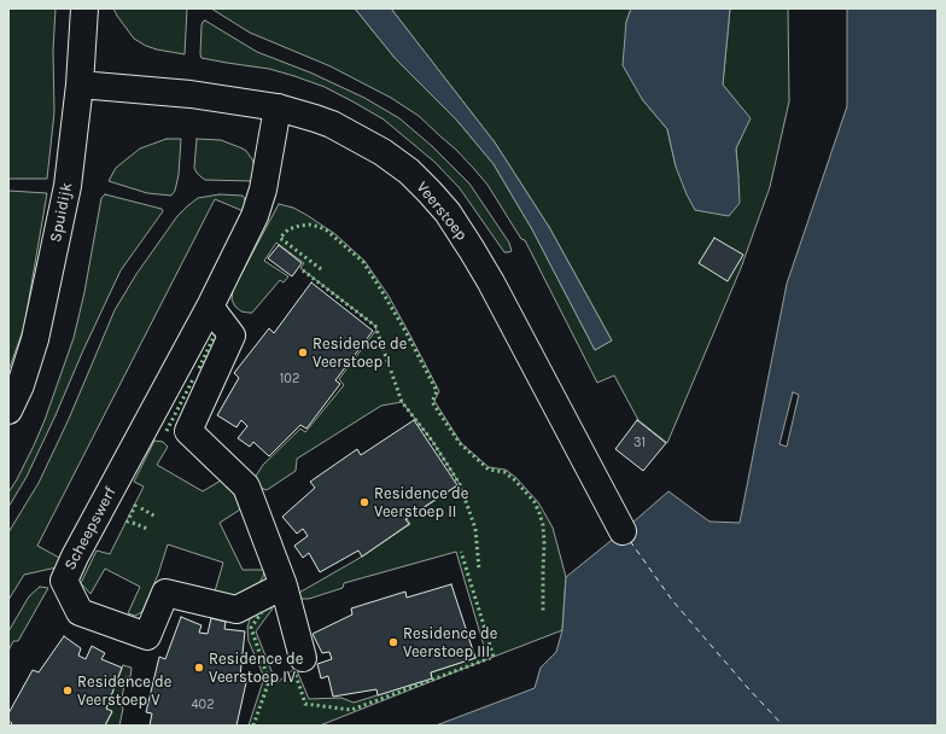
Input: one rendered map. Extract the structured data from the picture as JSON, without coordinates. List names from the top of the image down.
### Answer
{
  "streets": {
    "street": ["Veerstoep", "Spuidijk", "Scheepswerf"]
  },
  "crossings": [
    ["Veerstoep", "Spuidijk"],
    ["Veerstoep", "Scheepswerf"]
  ],
  "places": [
    "Residence de Veerstoep I",
    "Residence de Veerstoep II",
    "Residence de Veerstoep III",
    "Residence de Veerstoep IV",
    "Residence de Veerstoep V"
  ],
  "house_numbers": ["102", "31", "402"]
}
